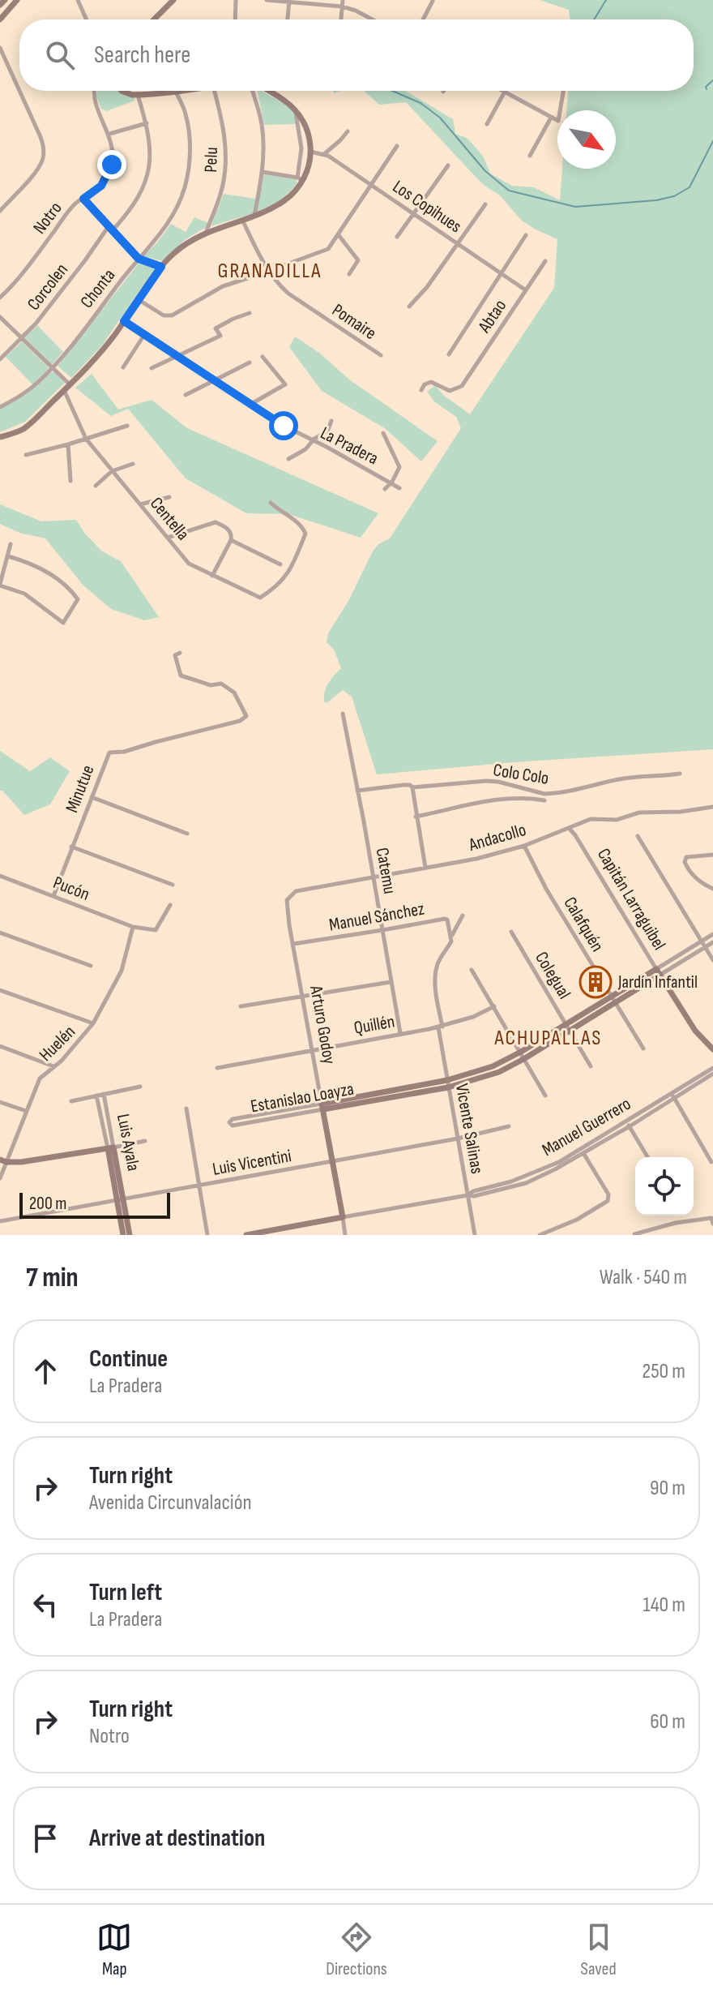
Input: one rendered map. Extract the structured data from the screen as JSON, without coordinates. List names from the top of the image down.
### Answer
{
  "streets": {
    "street": [
      "Pelu",
      "Los Copihues",
      "Notro",
      "Corcolen",
      "Chonta",
      "Abtao",
      "Pomaire",
      "La Pradera",
      "Centella",
      "Colo Colo",
      "Minutue",
      "Andacollo",
      "Catemu",
      "Pucón",
      "Capitán Larraguibel",
      "Manuel Sánchez",
      "Calafquén",
      "Colegual",
      "Arturo Godoy",
      "Quillén",
      "Huelén",
      "Estanislao Loayza",
      "Manuel Guerrero",
      "Vicente Salinas",
      "Luis Ayala",
      "Luis Vicentini"
    ]
  },
  "crossings": [
    ["Los Copihues", "Abtao"],
    ["Colo Colo", "Catemu"],
    ["Minutue", "Pucón"],
    ["Andacollo", "Catemu"],
    ["Andacollo", "Capitán Larraguibel"],
    ["Andacollo", "Calafquén"],
    ["Andacollo", "Arturo Godoy"],
    ["Catemu", "Manuel Sánchez"],
    ["Catemu", "Quillén"],
    ["Pucón", "Huelén"],
    ["Capitán Larraguibel", "Estanislao Loayza"],
    ["Manuel Sánchez", "Arturo Godoy"],
    ["Manuel Sánchez", "Vicente Salinas"],
    ["Calafquén", "Estanislao Loayza"],
    ["Colegual", "Estanislao Loayza"],
    ["Arturo Godoy", "Quillén"],
    ["Arturo Godoy", "Estanislao Loayza"],
    ["Arturo Godoy", "Manuel Guerrero"],
    ["Arturo Godoy", "Luis Vicentini"],
    ["Quillén", "Vicente Salinas"],
    ["Estanislao Loayza", "Vicente Salinas"],
    ["Manuel Guerrero", "Vicente Salinas"],
    ["Vicente Salinas", "Luis Vicentini"],
    ["Luis Ayala", "Luis Vicentini"]
  ],
  "districts": ["GRANADILLA", "ACHUPALLAS"],
  "places": {
    "building": ["Jardín Infantil"]
  },
  "scale_bar": "200 m",
  "north": "bottom right",
  "page": {
    "search": "Search here",
    "scale": "200 m",
    "heading": ["7 min", "Walk · 540 m"],
    "list": [
      ["Continue", "La Pradera", "250 m"],
      ["Turn right", "Avenida Circunvalación", "90 m"],
      ["Turn left", "La Pradera", "140 m"],
      ["Turn right", "Notro", "60 m"],
      "Arrive at destination"
    ],
    "nav": ["Map", "Directions", "Saved"]
  }
}
